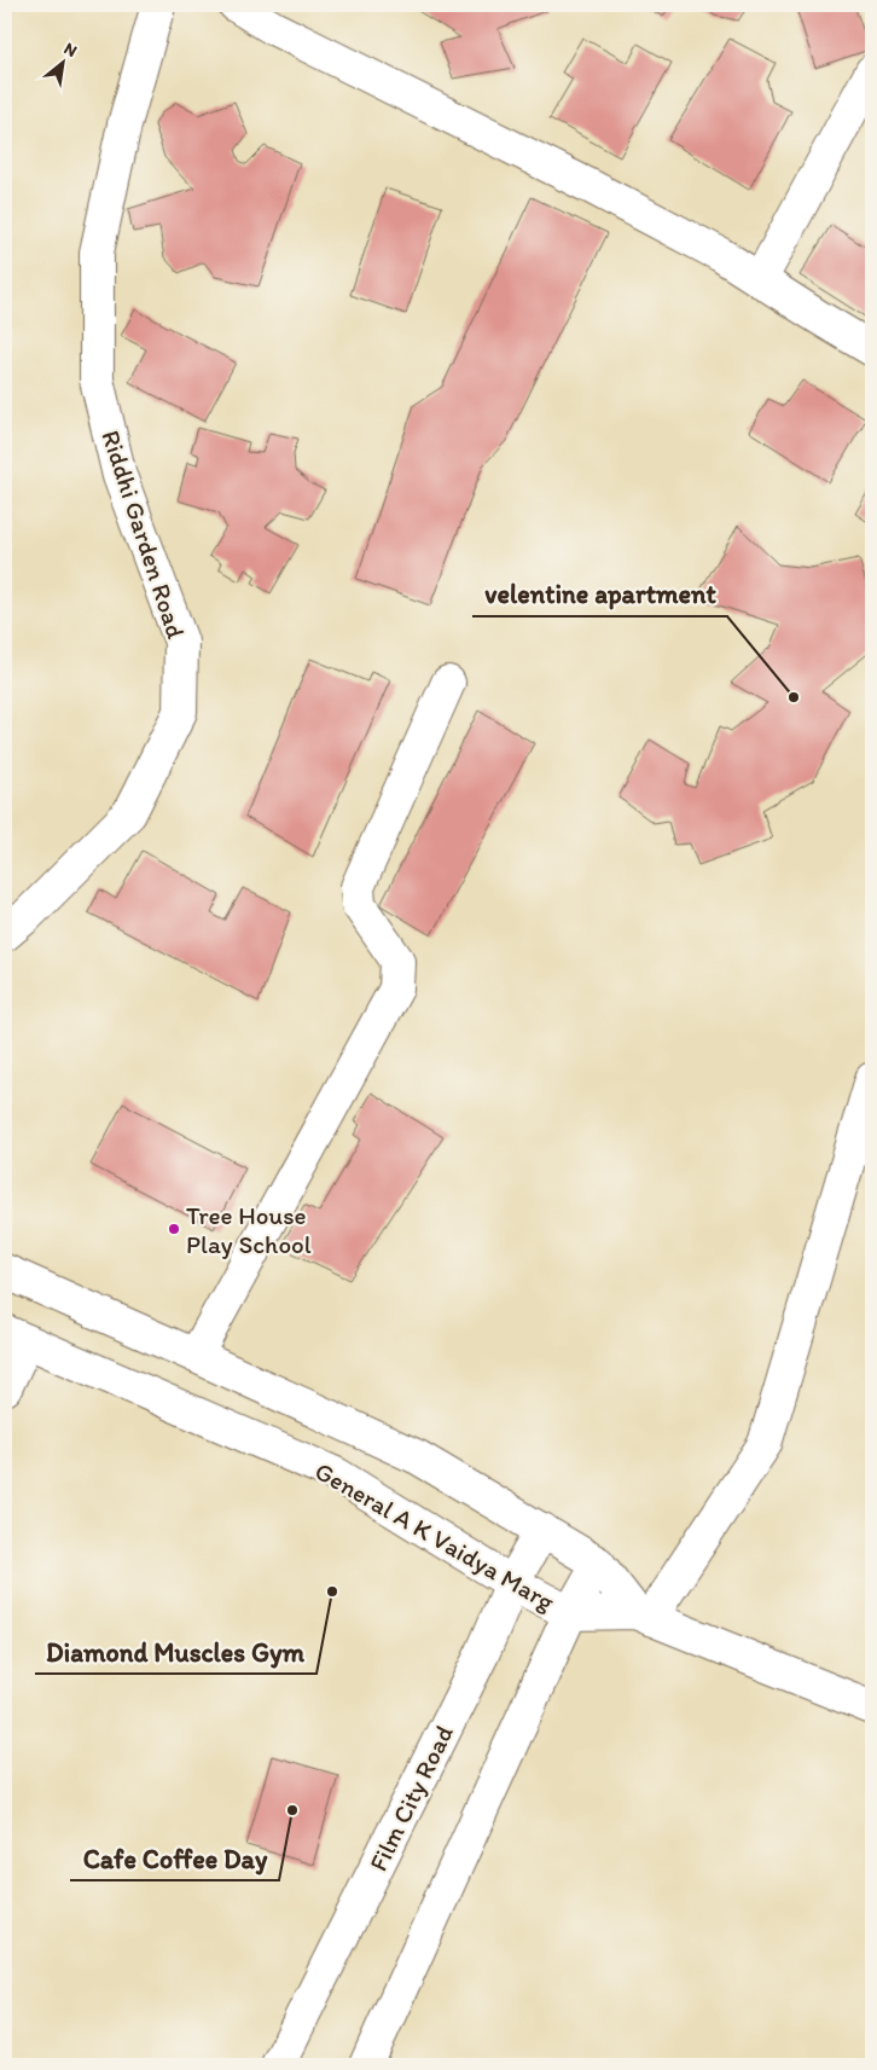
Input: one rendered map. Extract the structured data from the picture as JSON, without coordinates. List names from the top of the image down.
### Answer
{
  "streets": {
    "street": ["Riddhi Garden Road", "General A K Vaidya Marg", "Film City Road"]
  },
  "crossings": [
    ["General A K Vaidya Marg", "Film City Road"]
  ],
  "places": [
    "velentine apartment",
    "Tree House Play School",
    "Diamond Muscles Gym",
    "Cafe Coffee Day"
  ],
  "north": "top right"
}
